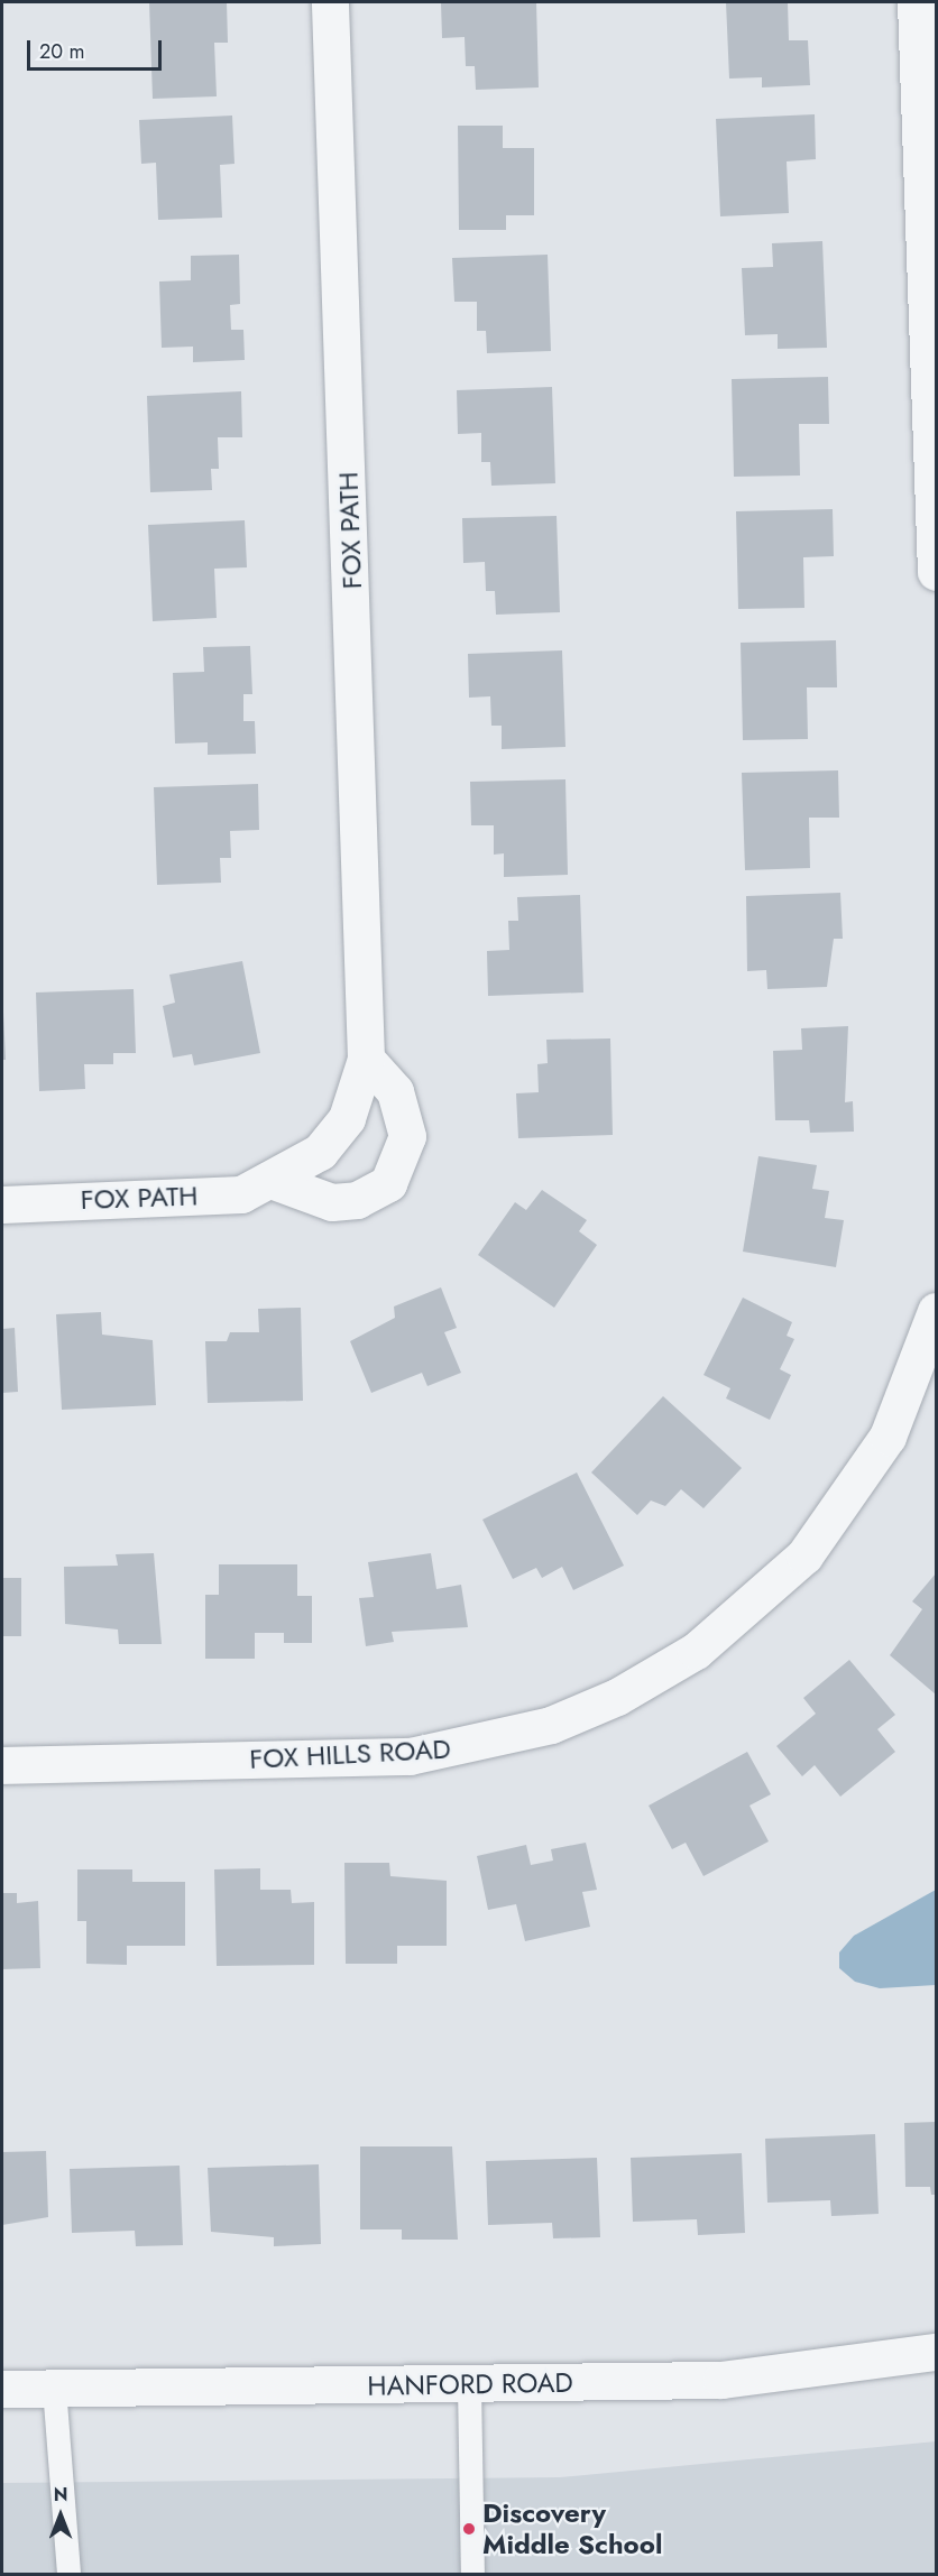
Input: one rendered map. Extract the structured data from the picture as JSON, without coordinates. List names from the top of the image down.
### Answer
{
  "streets": {
    "street": ["FOX PATH", "FOX HILLS ROAD", "HANFORD ROAD"]
  },
  "places": ["Discovery Middle School"],
  "scale_bar": "20 m",
  "north": "top"
}
